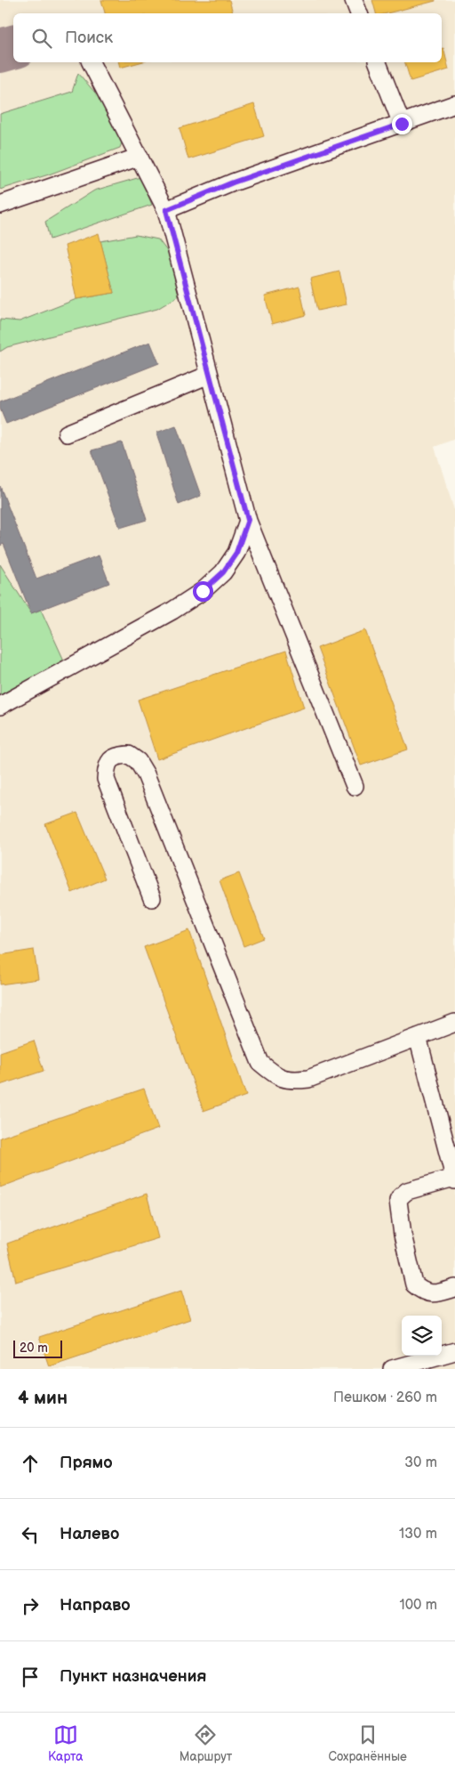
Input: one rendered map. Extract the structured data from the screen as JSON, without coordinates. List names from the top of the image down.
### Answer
{
  "scale_bar": "20 m",
  "page": {
    "search": "Поиск",
    "scale": "20 m",
    "heading": ["4 мин", "Пешком · 260 m"],
    "list": [
      ["Прямо", "30 m"],
      ["Налево", "130 m"],
      ["Направо", "100 m"],
      "Пункт назначения"
    ],
    "nav": ["Карта", "Маршрут", "Сохранённые"]
  }
}
